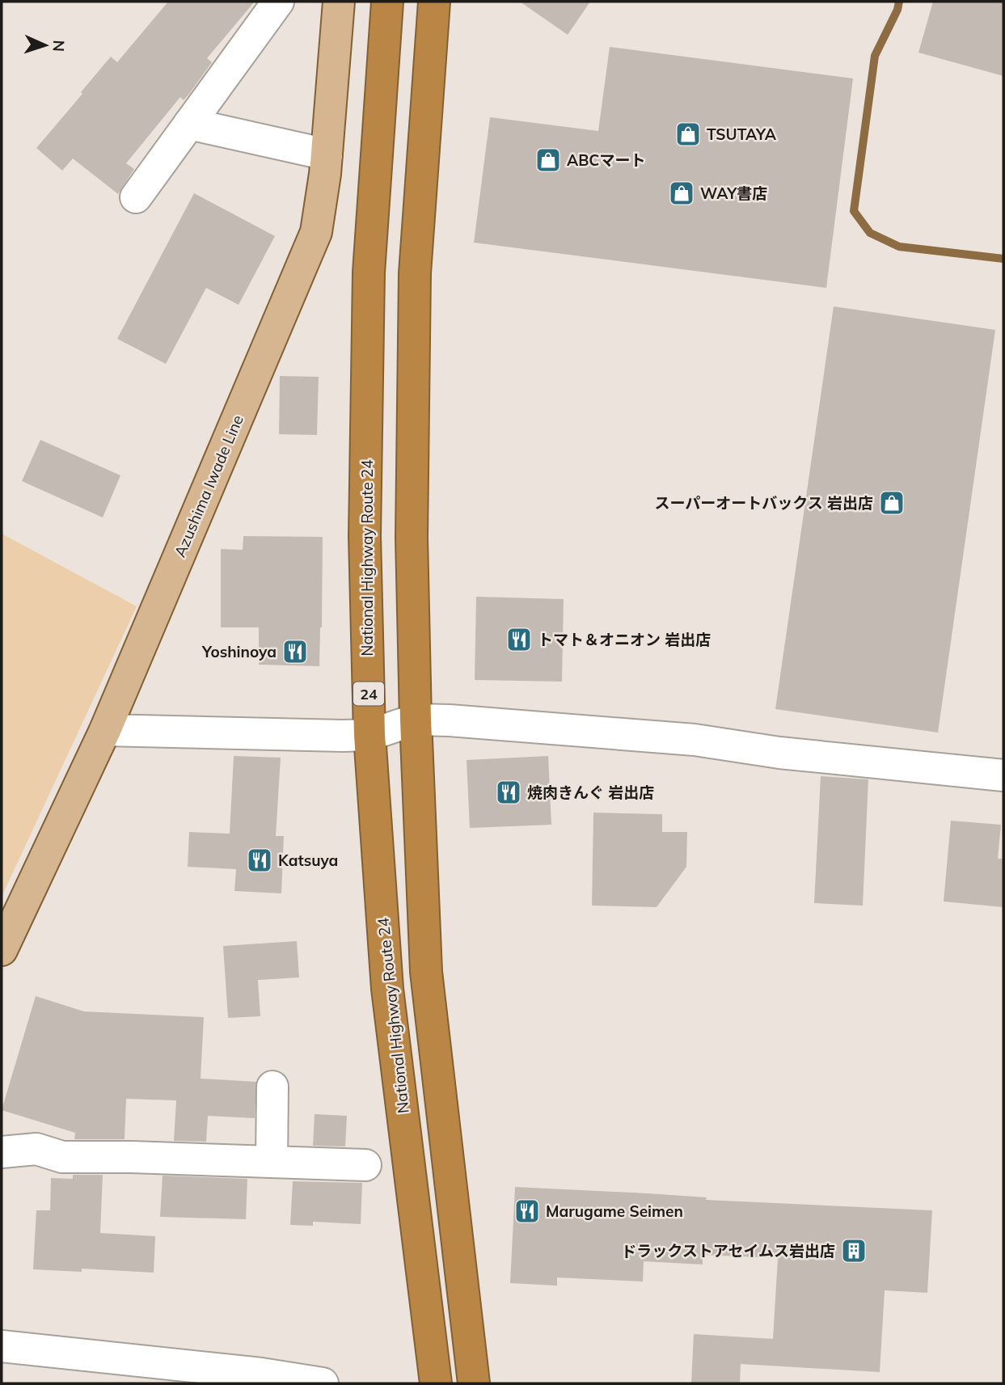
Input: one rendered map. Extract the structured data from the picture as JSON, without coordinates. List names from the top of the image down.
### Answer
{
  "streets": {
    "highway": ["National Highway Route 24", "24"],
    "main road": ["Azushima Iwade Line"]
  },
  "places": {
    "shop": [
      "TSUTAYA",
      "ABCマート",
      "WAY書店",
      "スーパーオートバックス 岩出店"
    ],
    "restaurant": [
      "トマト＆オニオン 岩出店",
      "Yoshinoya",
      "焼肉きんぐ 岩出店",
      "Katsuya",
      "Marugame Seimen"
    ],
    "building": ["ドラックストアセイムス岩出店"]
  },
  "north": "right"
}
